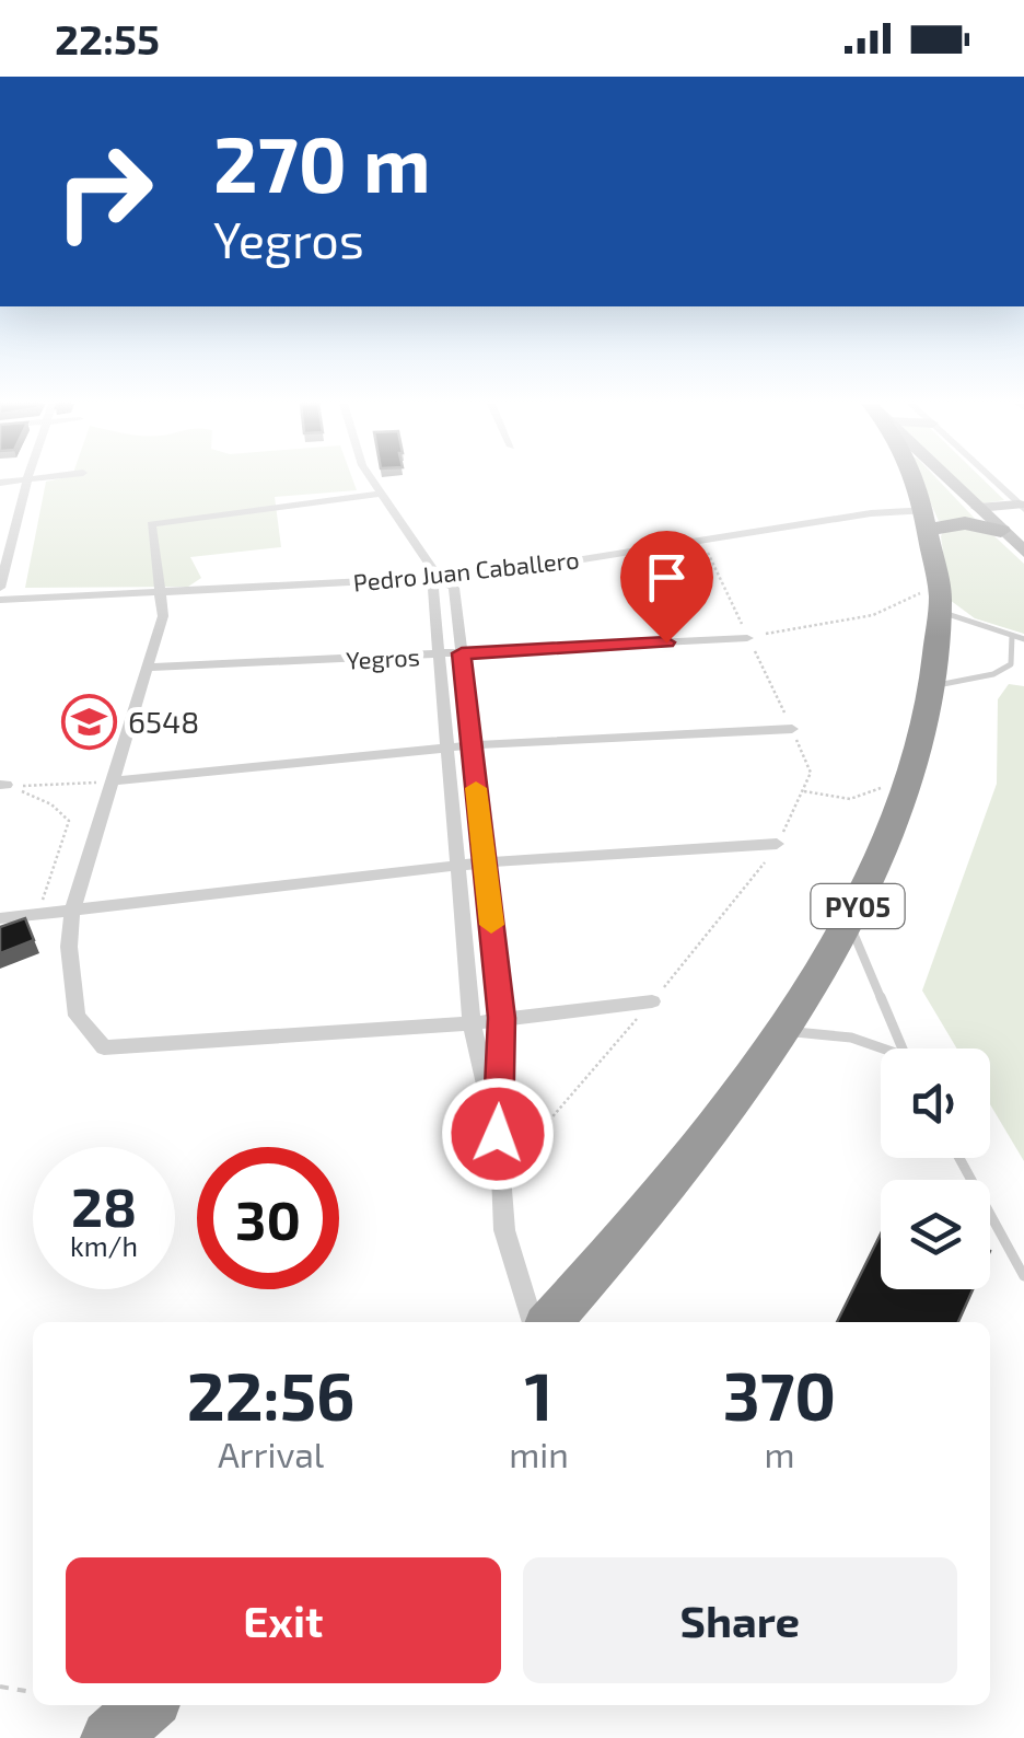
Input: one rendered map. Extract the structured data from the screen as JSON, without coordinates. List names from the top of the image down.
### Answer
{
  "streets": {
    "highway": ["PY05"],
    "street": ["Pedro Juan Caballero", "Yegros"]
  },
  "crossings": [
    ["Pedro Juan Caballero", "PY05"]
  ],
  "places": {
    "school or university": ["6548"]
  },
  "page": {
    "status": "22:55",
    "turn": ["270 m", "Yegros"],
    "speed": "28 km/h",
    "limit": "30",
    "eta": [
      "22:56",
      "Arrival",
      "1",
      "min",
      "370",
      "m"
    ],
    "buttons": ["Exit", "Share"]
  }
}
